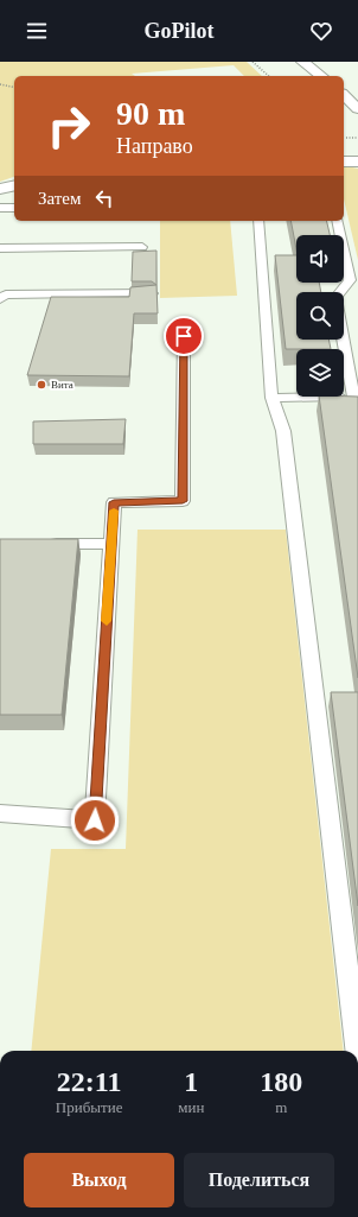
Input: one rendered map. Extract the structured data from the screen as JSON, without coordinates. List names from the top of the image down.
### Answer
{
  "places": ["Вита"],
  "page": {
    "header": "GoPilot",
    "turn": ["90 m", "Направо"],
    "then": "Затем",
    "eta": [
      "22:11",
      "Прибытие",
      "1",
      "мин",
      "180",
      "m"
    ],
    "buttons": ["Выход", "Поделиться"]
  }
}
